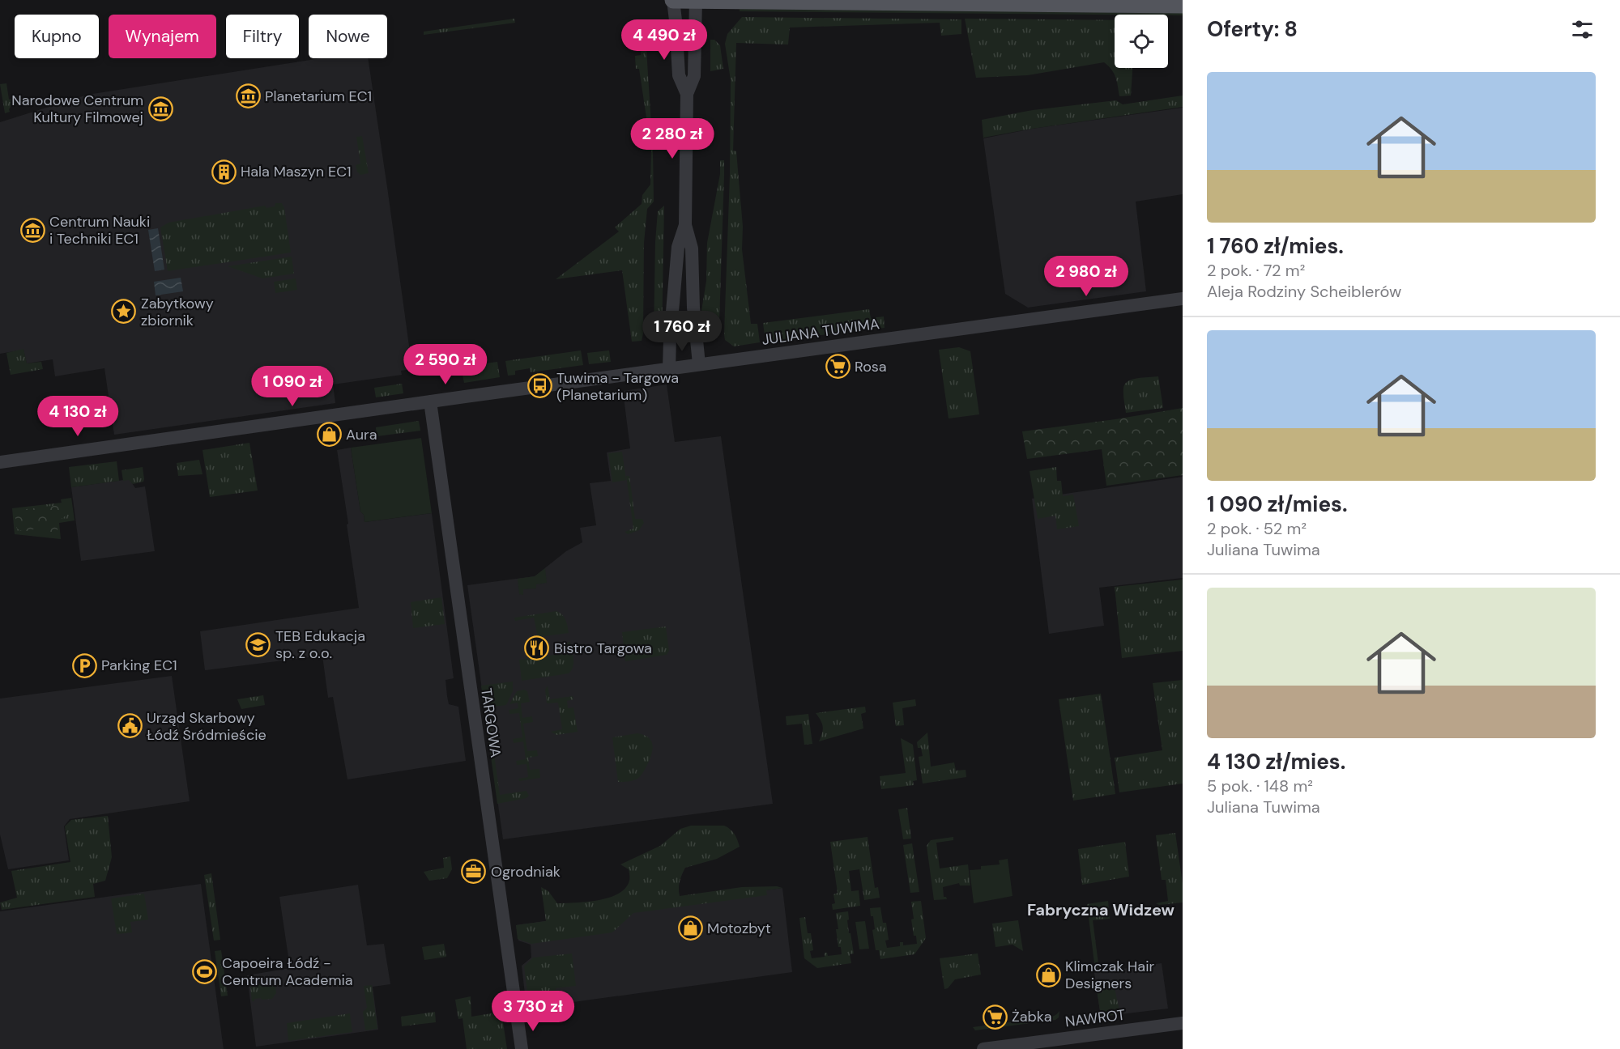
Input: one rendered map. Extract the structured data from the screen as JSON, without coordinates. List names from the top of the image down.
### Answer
{
  "streets": {
    "street": ["JULIANA TUWIMA", "TARGOWA", "NAWROT"]
  },
  "crossings": [
    ["JULIANA TUWIMA", "TARGOWA"]
  ],
  "districts": ["Fabryczna Widzew"],
  "places": {
    "museum": ["Planetarium EC1", "Narodowe Centrum Kultury Filmowej", "Centrum Nauki i Techniki EC1"],
    "building": ["Hala Maszyn EC1"],
    "place": ["Zabytkowy zbiornik"],
    "supermarket": ["Rosa", "Żabka"],
    "bus stop": ["Tuwima - Targowa (Planetarium)"],
    "shop": ["Aura", "Motozbyt", "Klimczak Hair Designers"],
    "school or university": ["TEB Edukacja sp. z o.o."],
    "restaurant": ["Bistro Targowa"],
    "parking": ["Parking EC1"],
    "public building": ["Urząd Skarbowy Łódź Śródmieście"],
    "office": ["Ogrodniak"],
    "sports": ["Capoeira Łódź - Centrum Academia"]
  },
  "page": {
    "heading": "Oferty: 8",
    "chip": [
      "Kupno",
      "Wynajem",
      "Filtry",
      "Nowe"
    ],
    "price": [
      "4 490 zł",
      "2 280 zł",
      "2 980 zł",
      "1 760 zł",
      "2 590 zł",
      "1 090 zł",
      "4 130 zł",
      "3 730 zł"
    ],
    "list": [
      {
        "name": "1 760 zł/mies.",
        "note": "2 pok. · 72 m² · Aleja Rodziny Scheiblerów"
      },
      {
        "name": "1 090 zł/mies.",
        "note": "2 pok. · 52 m² · Juliana Tuwima"
      },
      {
        "name": "4 130 zł/mies.",
        "note": "5 pok. · 148 m² · Juliana Tuwima"
      }
    ]
  }
}
